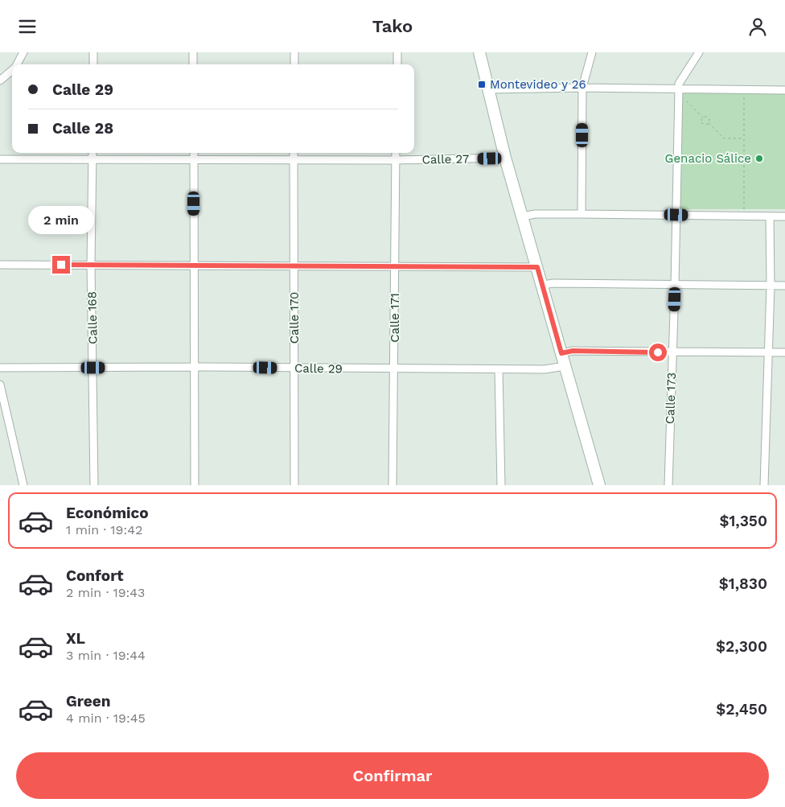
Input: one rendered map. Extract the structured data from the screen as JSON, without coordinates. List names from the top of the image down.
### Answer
{
  "streets": {
    "street": [
      "Calle 27",
      "Calle 168",
      "Calle 170",
      "Calle 171",
      "Calle 29",
      "Calle 173"
    ]
  },
  "crossings": [
    ["Calle 27", "Calle 168"],
    ["Calle 27", "Calle 170"],
    ["Calle 27", "Calle 171"],
    ["Calle 168", "Calle 29"],
    ["Calle 170", "Calle 29"],
    ["Calle 171", "Calle 29"]
  ],
  "places": {
    "transit": ["Montevideo y 26"],
    "other": ["Genacio Sálice"]
  },
  "page": {
    "header": "Tako",
    "banner": ["Calle 29", "Calle 28"],
    "bubble": "2 min",
    "list": [
      {
        "name": "Económico",
        "note": "1 min · 19:42",
        "value": "$1,350"
      },
      {
        "name": "Confort",
        "note": "2 min · 19:43",
        "value": "$1,830"
      },
      {
        "name": "XL",
        "note": "3 min · 19:44",
        "value": "$2,300"
      },
      {
        "name": "Green",
        "note": "4 min · 19:45",
        "value": "$2,450"
      }
    ],
    "buttons": "Confirmar"
  }
}
